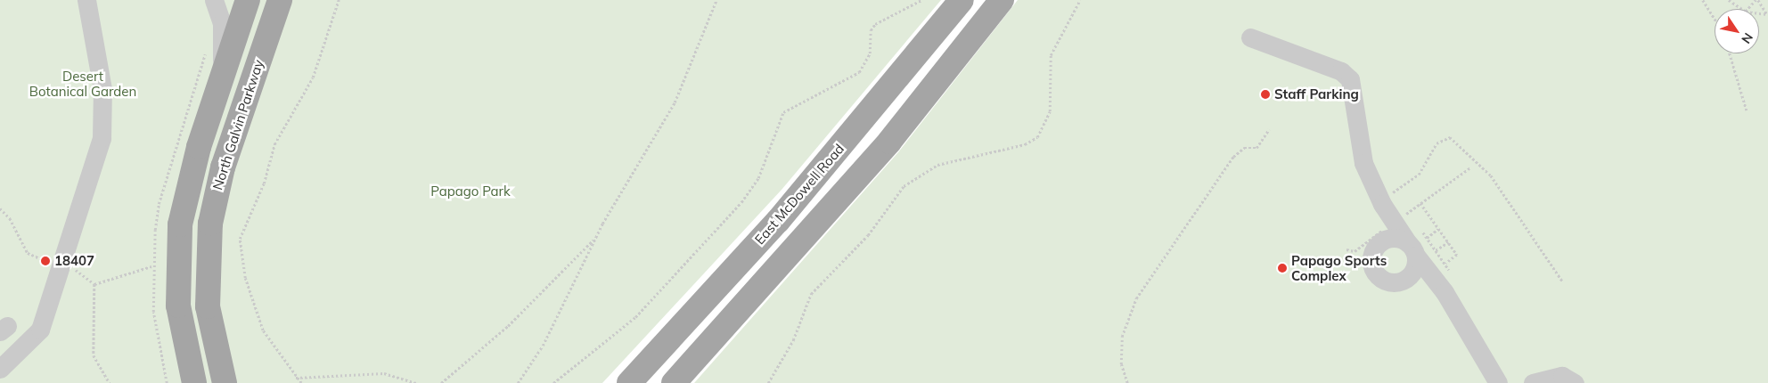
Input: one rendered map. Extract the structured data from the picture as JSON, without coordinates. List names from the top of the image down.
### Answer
{
  "streets": {
    "main road": ["North Galvin Parkway", "East McDowell Road"]
  },
  "parks": ["Desert Botanical Garden", "Papago Park"],
  "places": ["Staff Parking", "18407", "Papago Sports Complex"],
  "north": "bottom right"
}
